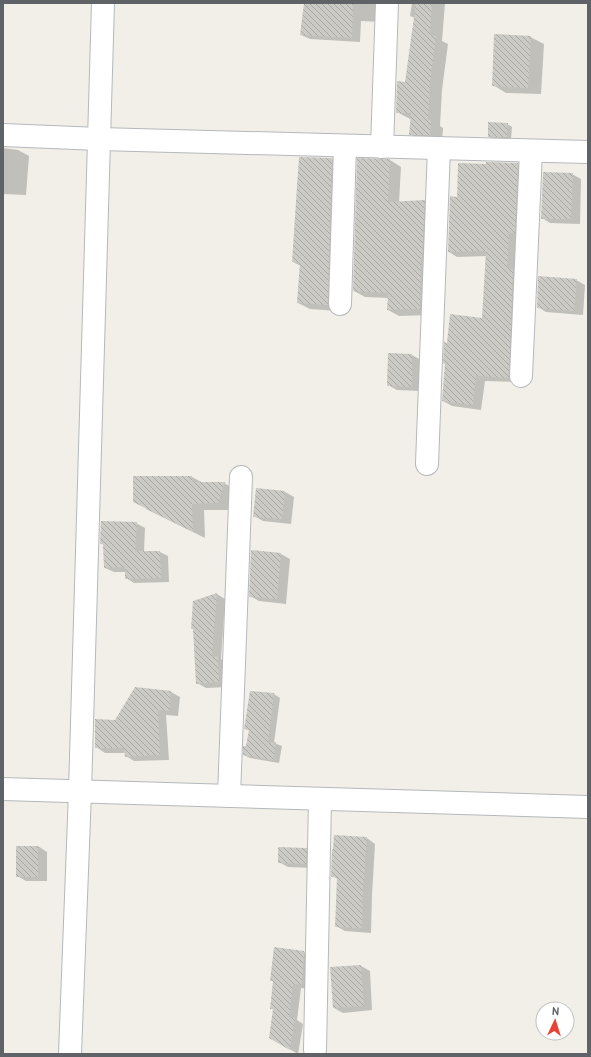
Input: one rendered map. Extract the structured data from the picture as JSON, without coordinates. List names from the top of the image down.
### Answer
{
  "north": "top"
}
